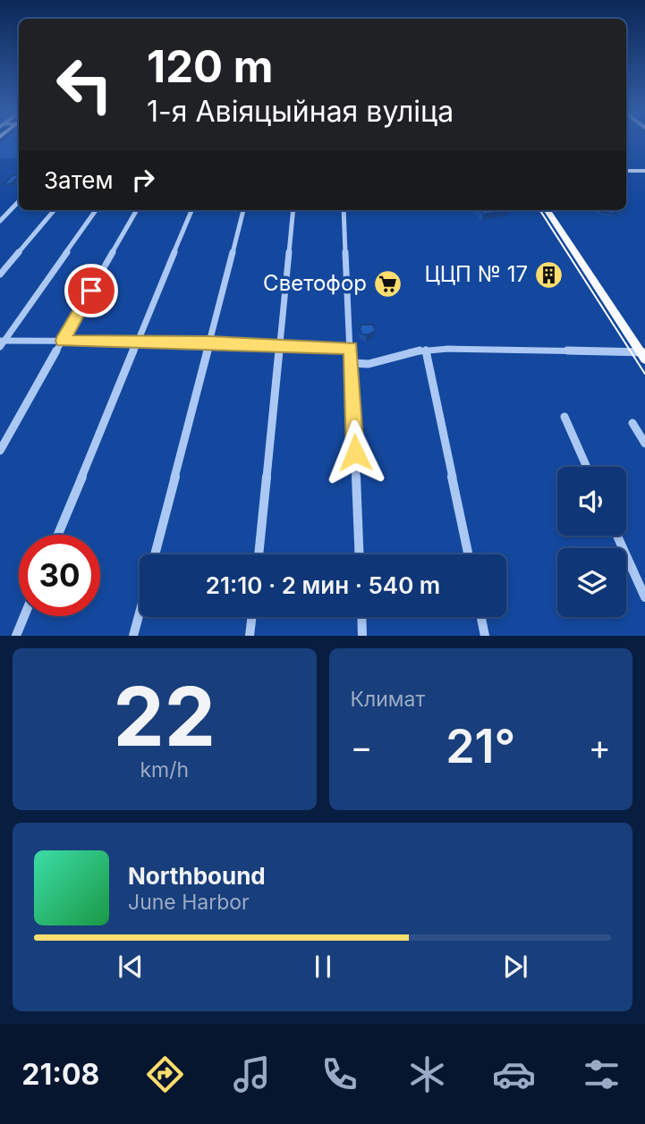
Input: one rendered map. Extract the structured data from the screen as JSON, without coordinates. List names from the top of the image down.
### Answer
{
  "places": {
    "building": ["ЦЦП № 17"],
    "supermarket": ["Светофор"]
  },
  "page": {
    "turn": ["120 m", "1-я Авіяцыйная вуліца"],
    "then": "Затем",
    "limit": "30",
    "trip": "21:10 · 2 мин · 540 m",
    "tile": [
      ["22", "km/h"],
      "Климат"
    ],
    "heat": ["−", "21°", "+"],
    "song": ["Northbound", "June Harbor"],
    "tabs": "21:08"
  }
}
